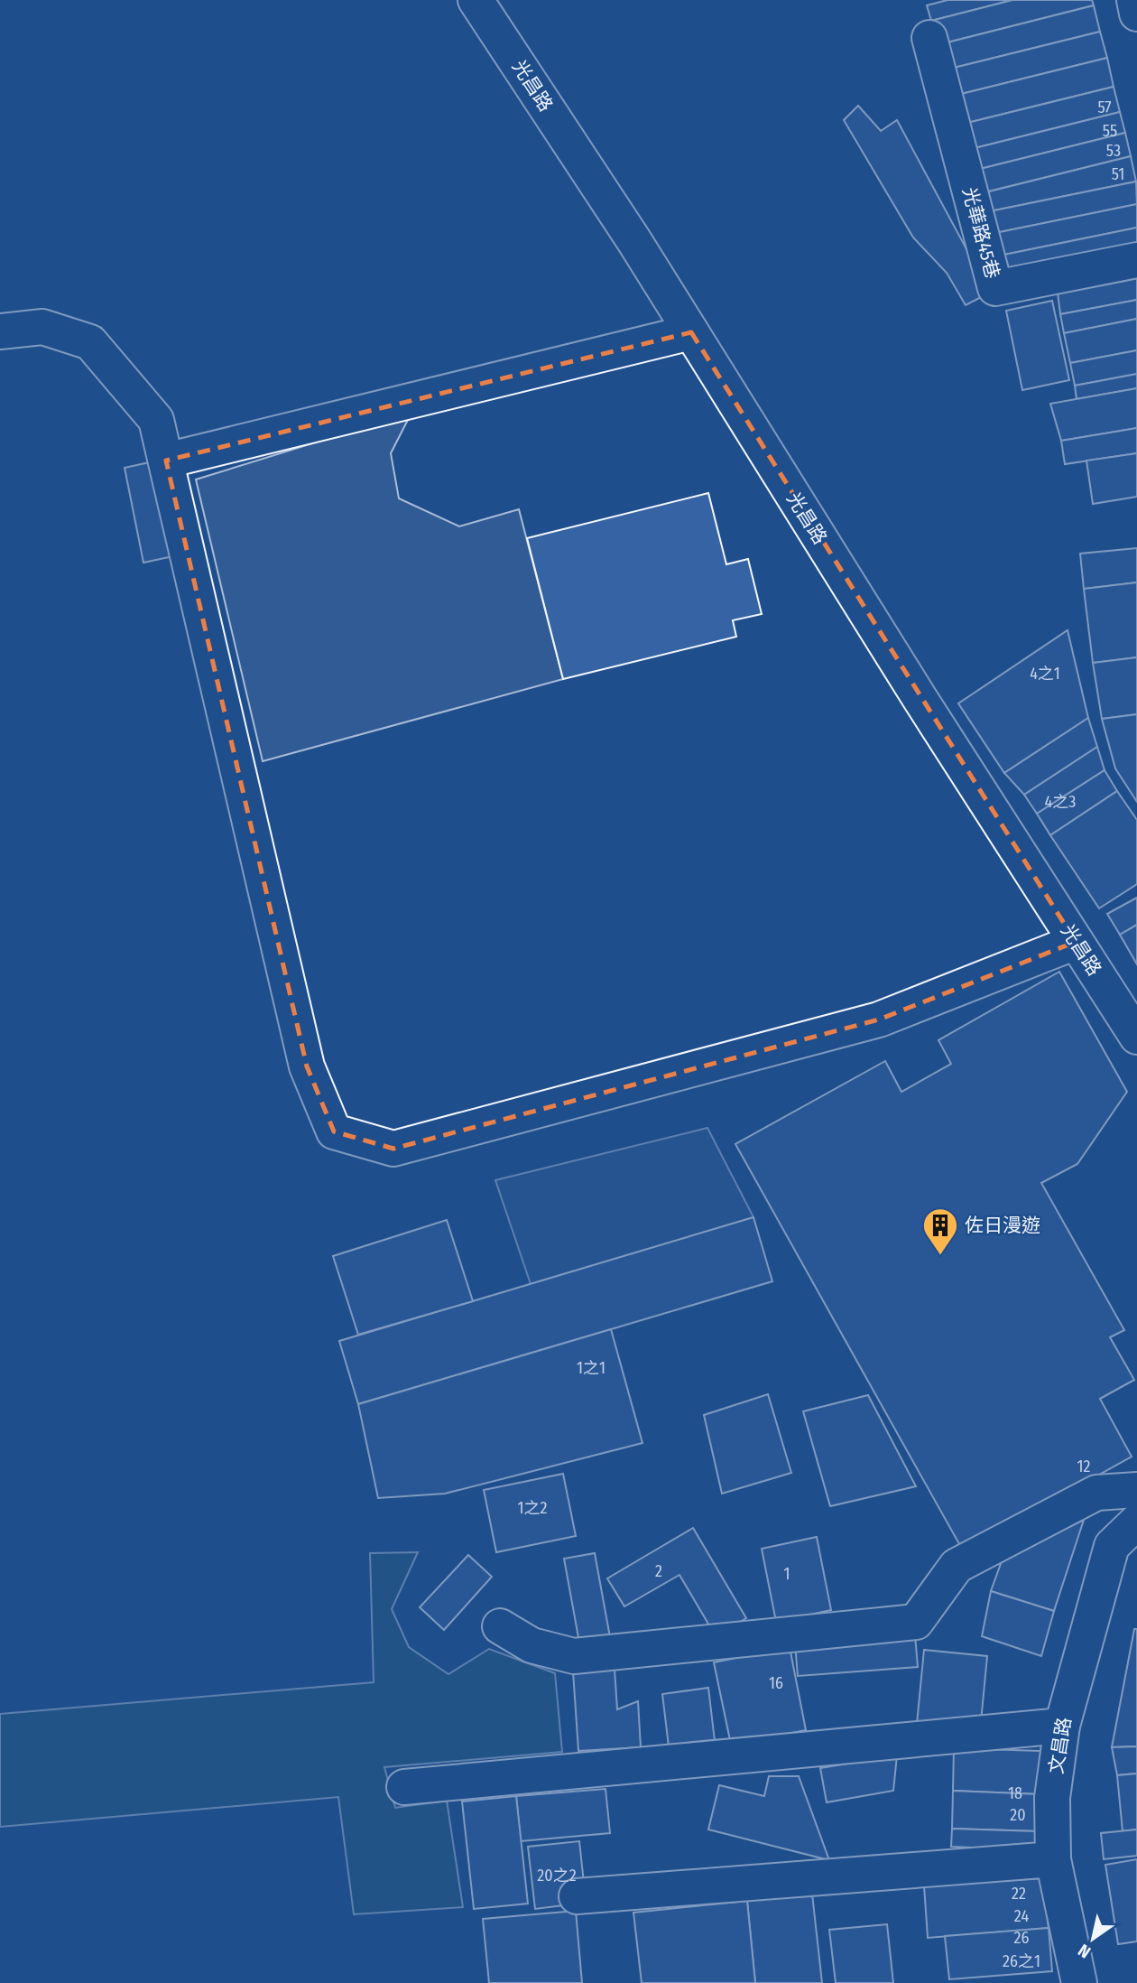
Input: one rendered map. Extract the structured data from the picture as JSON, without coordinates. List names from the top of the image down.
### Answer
{
  "streets": {
    "street": ["光昌路", "光華路45巷", "文昌路"]
  },
  "places": {
    "building": ["佐日漫遊"]
  },
  "house_numbers": [
    "57",
    "55",
    "53",
    "51",
    "4之1",
    "4之3",
    "1之1",
    "12",
    "1之2",
    "2",
    "1",
    "16",
    "18",
    "20",
    "20之2",
    "22",
    "24",
    "26",
    "26之1"
  ],
  "north": "bottom left"
}
